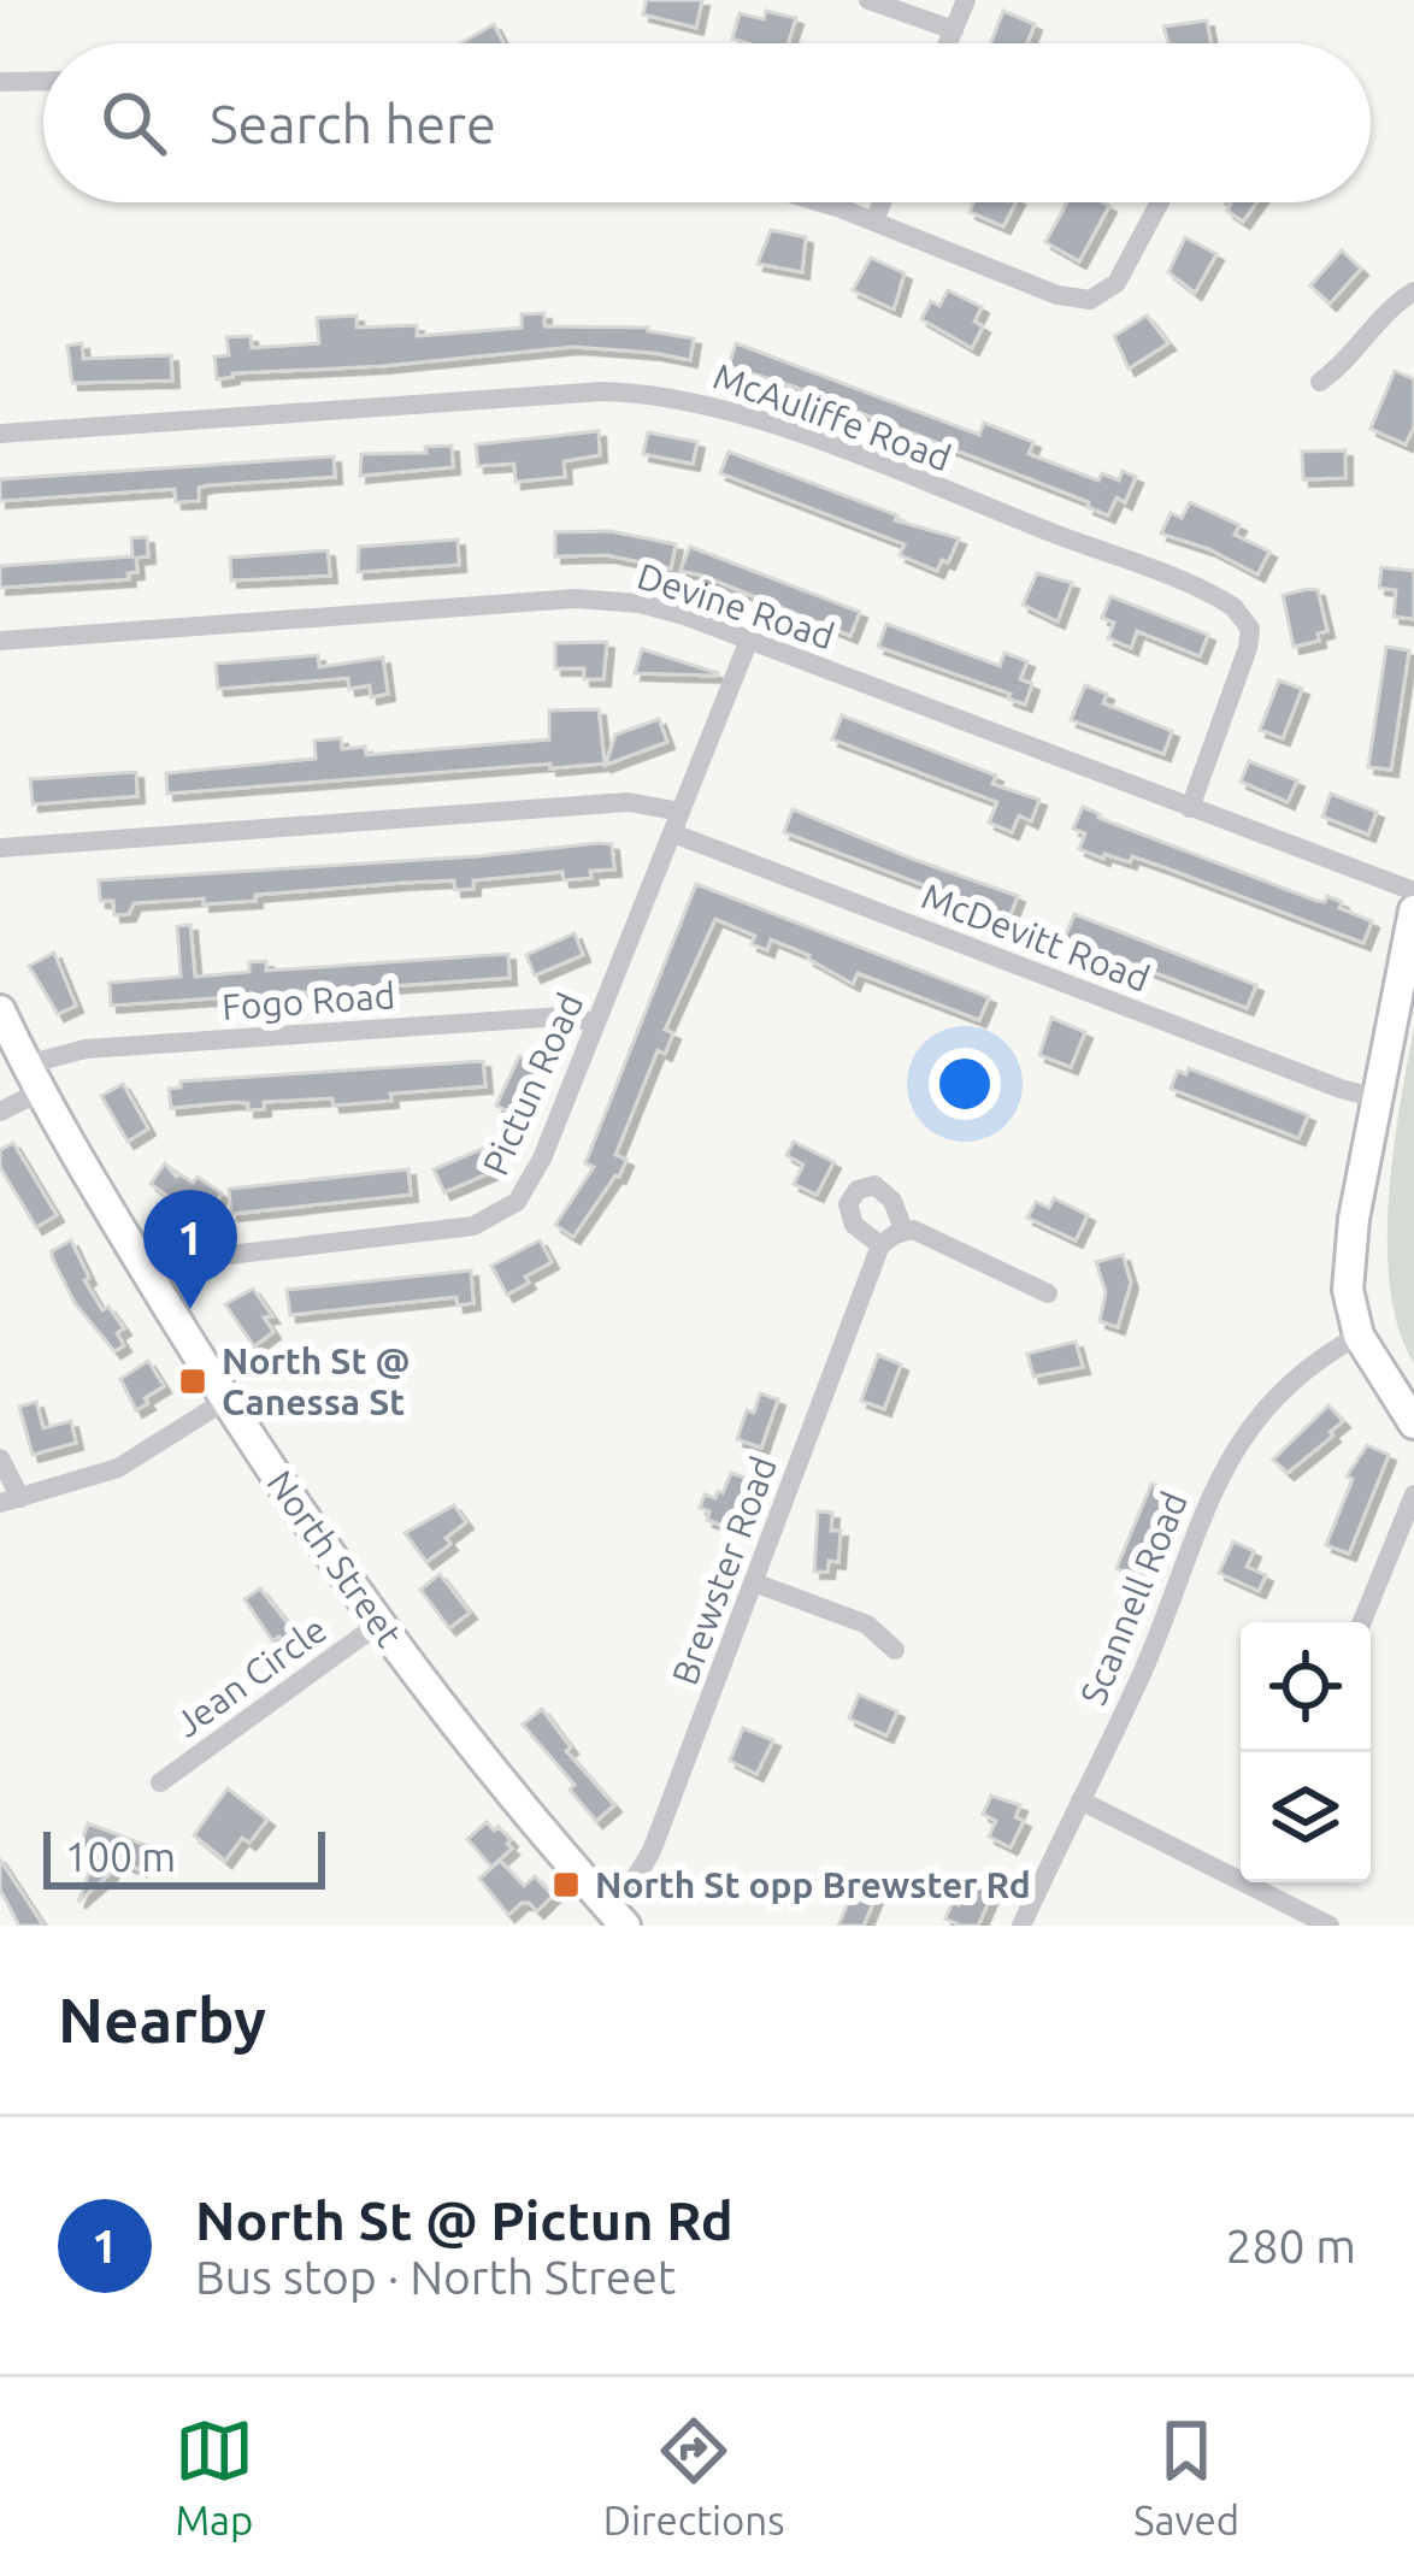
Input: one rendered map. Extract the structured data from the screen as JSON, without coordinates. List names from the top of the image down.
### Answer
{
  "streets": {
    "main road": ["North Street"],
    "street": [
      "McAuliffe Road",
      "Devine Road",
      "McDevitt Road",
      "Fogo Road",
      "Pictun Road",
      "Brewster Road",
      "Scannell Road",
      "Jean Circle"
    ]
  },
  "crossings": [
    ["McAuliffe Road", "Devine Road"],
    ["Devine Road", "Pictun Road"],
    ["McDevitt Road", "Pictun Road"],
    ["Fogo Road", "Pictun Road"],
    ["Fogo Road", "North Street"],
    ["Pictun Road", "North Street"],
    ["North Street", "Brewster Road"],
    ["North Street", "Jean Circle"]
  ],
  "places": {
    "transit": ["North St @ Canessa St", "North St opp Brewster Rd"]
  },
  "scale_bar": "100 m",
  "page": {
    "search": "Search here",
    "pins": "1",
    "scale": "100 m",
    "heading": "Nearby",
    "list": [
      {
        "mark": "1",
        "name": "North St @ Pictun Rd",
        "note": "Bus stop · North Street",
        "value": "280 m"
      }
    ],
    "nav": ["Map", "Directions", "Saved"]
  }
}
